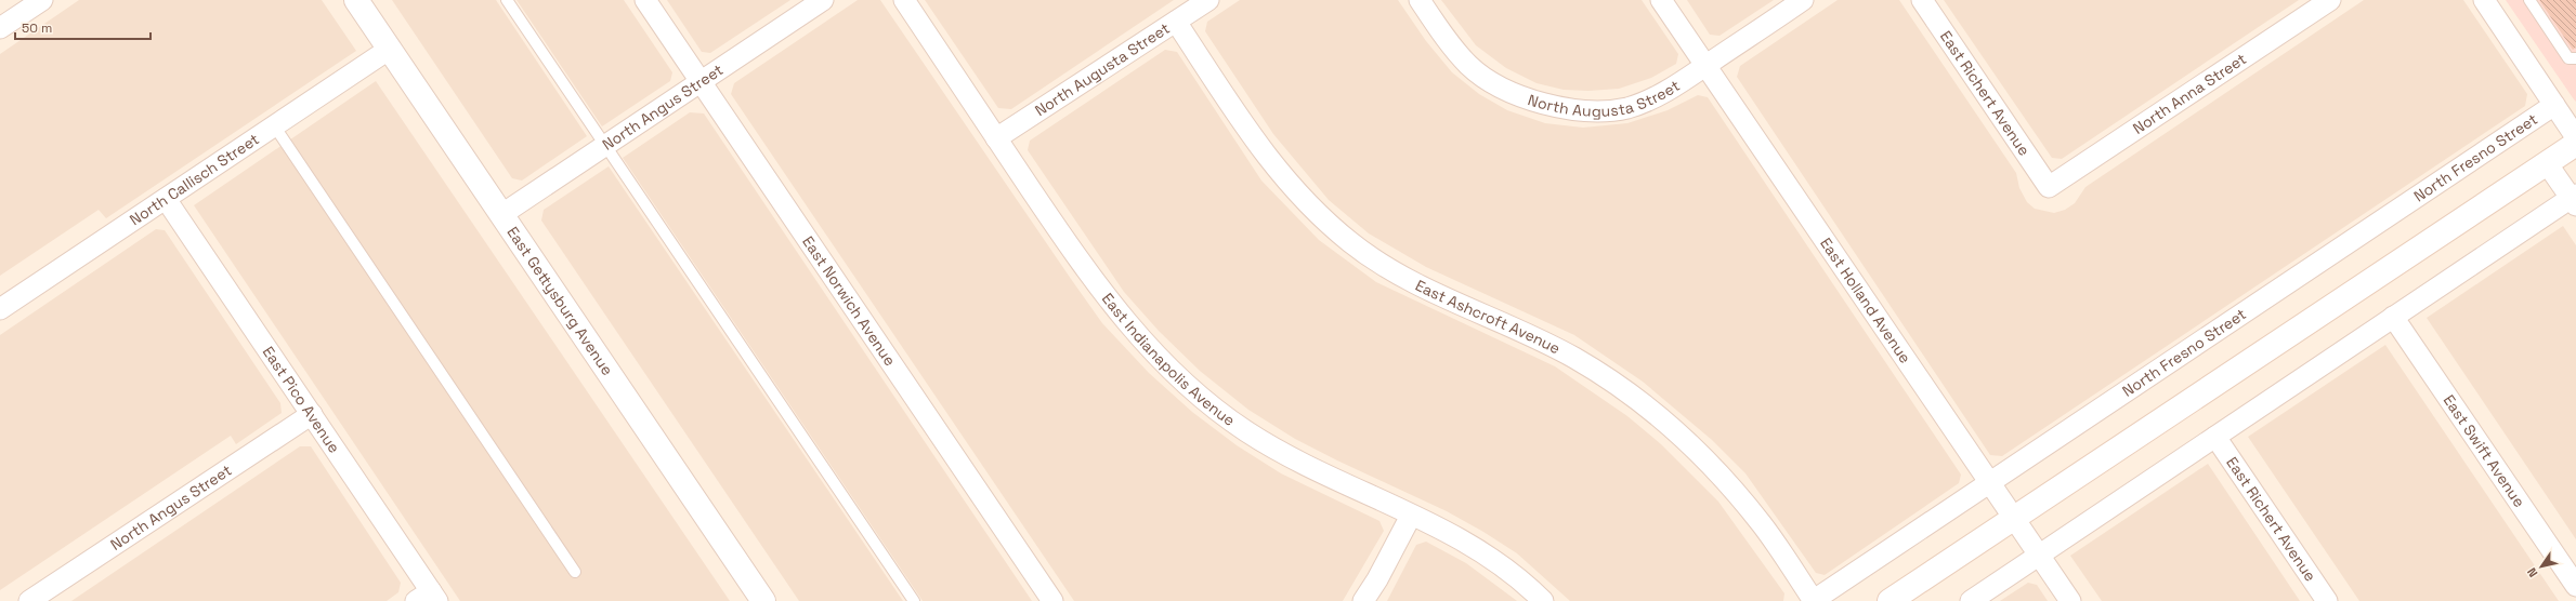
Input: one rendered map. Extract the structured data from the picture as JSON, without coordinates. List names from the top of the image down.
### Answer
{
  "streets": {
    "main road": ["East Gettysburg Avenue"],
    "street": [
      "North Augusta Street",
      "East Richert Avenue",
      "North Anna Street",
      "North Angus Street",
      "North Fresno Street",
      "North Callisch Street",
      "East Norwich Avenue",
      "East Holland Avenue",
      "East Ashcroft Avenue",
      "East Indianapolis Avenue",
      "East Pico Avenue",
      "East Swift Avenue"
    ]
  },
  "crossings": [
    ["North Augusta Street", "East Holland Avenue"],
    ["North Augusta Street", "East Ashcroft Avenue"],
    ["North Augusta Street", "East Indianapolis Avenue"],
    ["East Richert Avenue", "North Anna Street"],
    ["North Angus Street", "East Gettysburg Avenue"],
    ["North Angus Street", "East Norwich Avenue"],
    ["North Angus Street", "East Pico Avenue"],
    ["North Fresno Street", "East Holland Avenue"],
    ["North Fresno Street", "East Ashcroft Avenue"],
    ["North Callisch Street", "East Gettysburg Avenue"],
    ["North Callisch Street", "East Pico Avenue"]
  ],
  "scale_bar": "50 m",
  "north": "bottom left"
}
